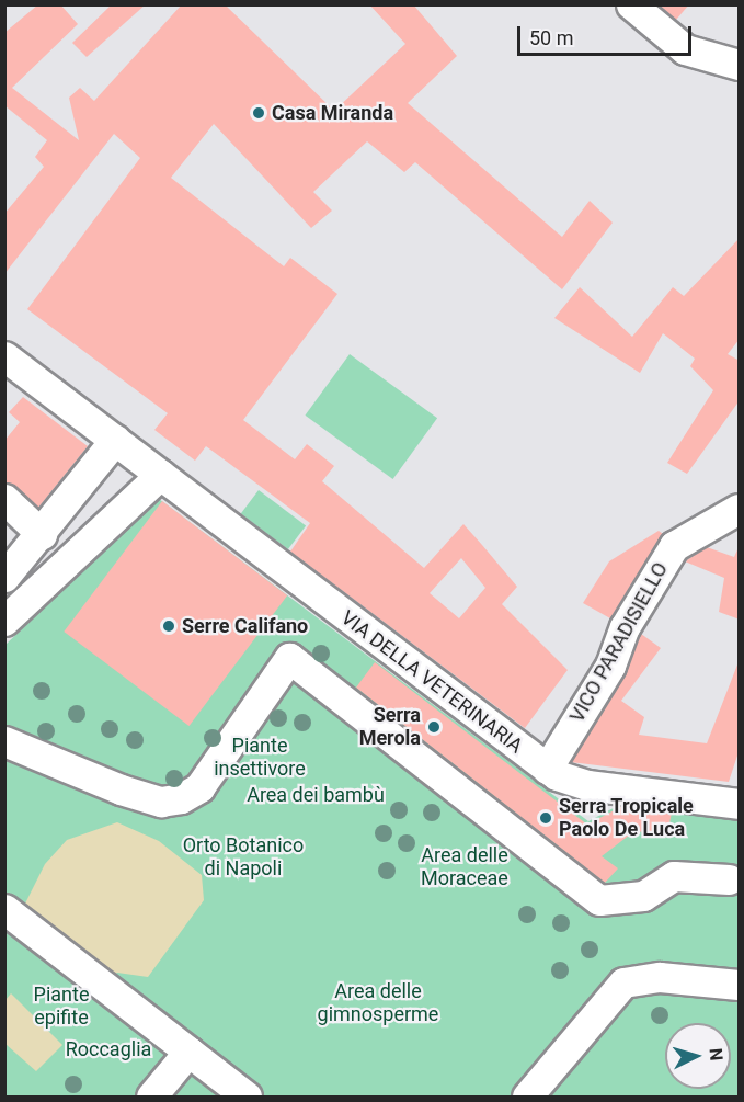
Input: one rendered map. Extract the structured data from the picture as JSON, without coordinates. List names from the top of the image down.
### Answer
{
  "streets": {
    "street": ["VICO PARADISIELLO", "VIA DELLA VETERINARIA"]
  },
  "crossings": [
    ["VICO PARADISIELLO", "VIA DELLA VETERINARIA"]
  ],
  "parks": [
    "Piante insettivore",
    "Area dei bambù",
    "Orto Botanico di Napoli",
    "Area delle Moraceae",
    "Area delle gimnosperme",
    "Piante epifite",
    "Roccaglia"
  ],
  "places": [
    "Casa Miranda",
    "Serre Califano",
    "Serra Merola",
    "Serra Tropicale Paolo De Luca"
  ],
  "scale_bar": "50 m",
  "north": "right"
}
